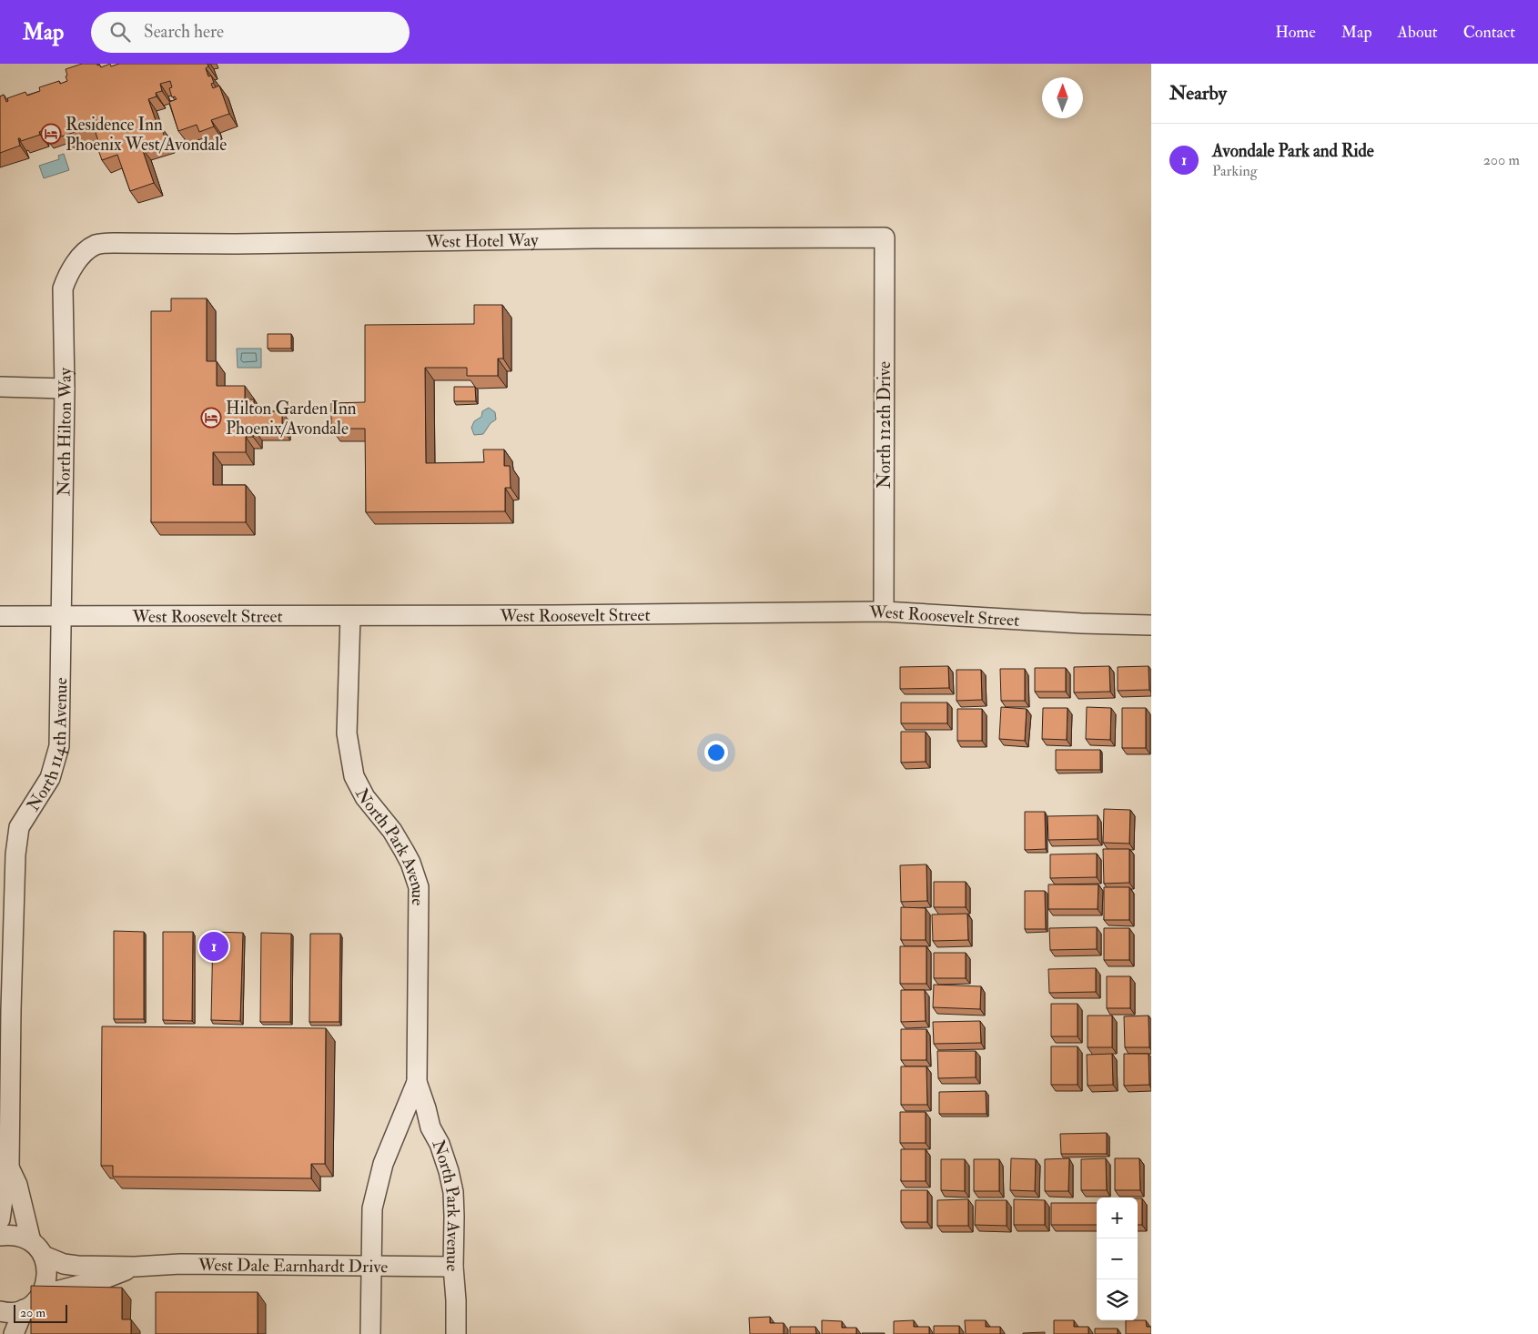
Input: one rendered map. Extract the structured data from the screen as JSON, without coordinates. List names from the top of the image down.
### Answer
{
  "streets": {
    "street": [
      "West Hotel Way",
      "North 112th Drive",
      "North Hilton Way",
      "West Roosevelt Street",
      "North 114th Avenue",
      "North Park Avenue",
      "West Dale Earnhardt Drive"
    ]
  },
  "crossings": [
    ["West Hotel Way", "North 112th Drive"],
    ["West Hotel Way", "North Hilton Way"],
    ["North 112th Drive", "West Roosevelt Street"],
    ["North Hilton Way", "West Roosevelt Street"],
    ["North Hilton Way", "North 114th Avenue"],
    ["West Roosevelt Street", "North 114th Avenue"],
    ["West Roosevelt Street", "North Park Avenue"],
    ["North Park Avenue", "West Dale Earnhardt Drive"]
  ],
  "places": {
    "hotel": ["Residence Inn Phoenix West/Avondale", "Hilton Garden Inn Phoenix/Avondale"]
  },
  "scale_bar": "20 m",
  "north": "top",
  "page": {
    "header": "Map",
    "search": "Search here",
    "nav": [
      "Home",
      "Map",
      "About",
      "Contact"
    ],
    "heading": "Nearby",
    "list": [
      {
        "mark": "1",
        "name": "Avondale Park and Ride",
        "note": "Parking",
        "value": "200 m"
      }
    ],
    "pins": "1",
    "map_buttons": ["+", "−"],
    "scale": "20 m"
  }
}
